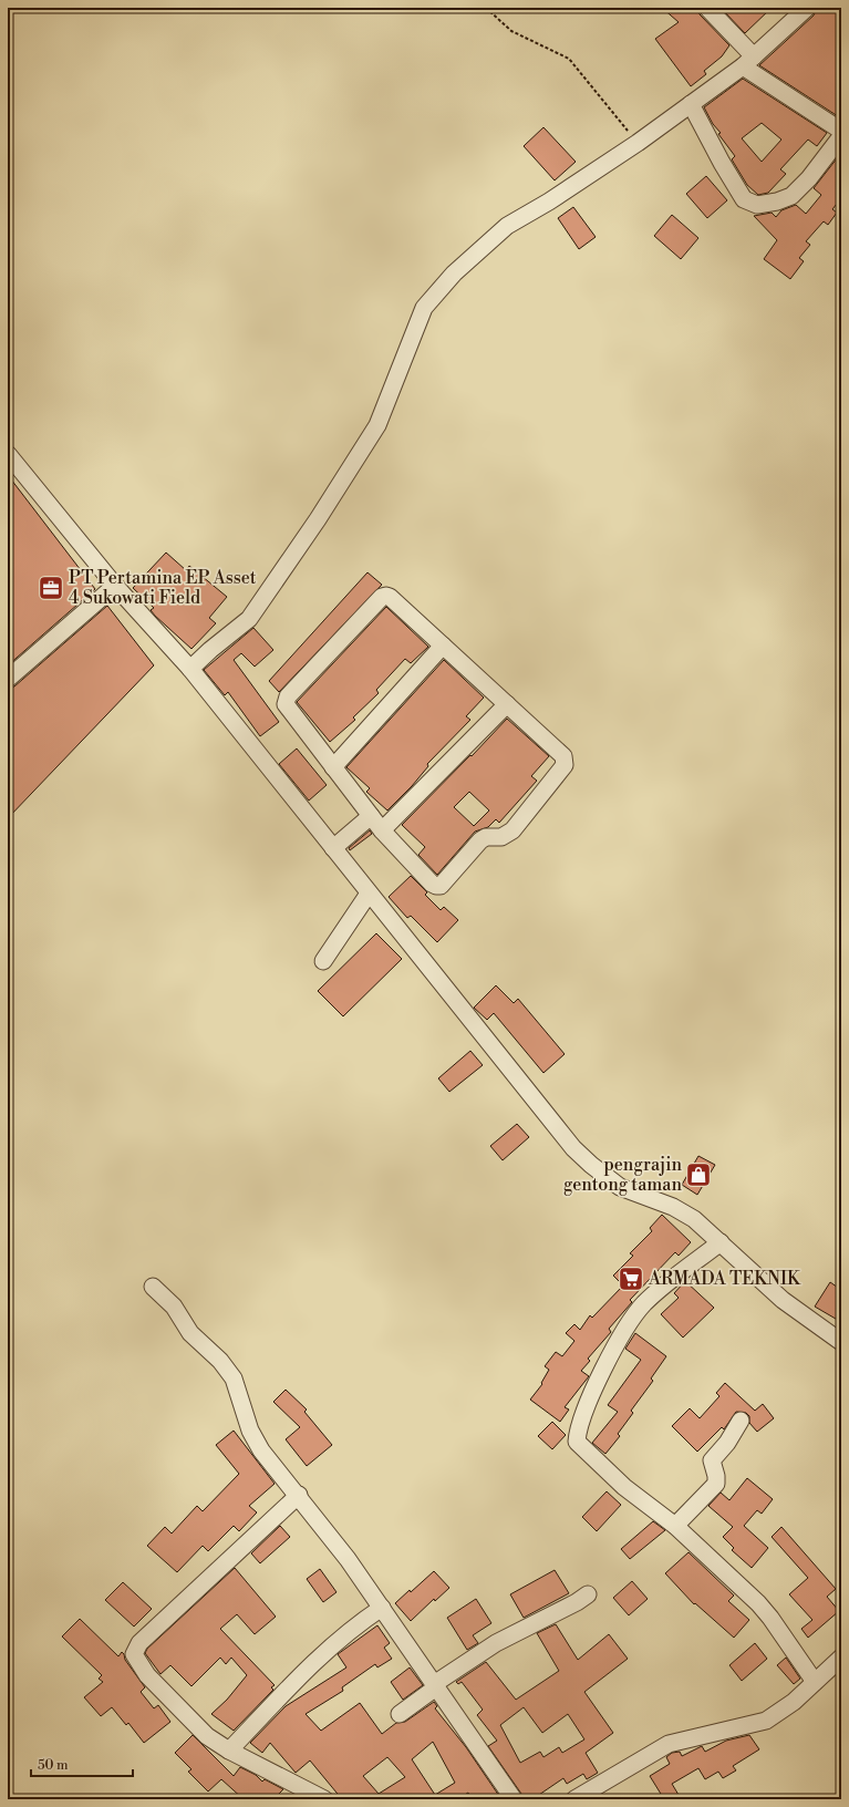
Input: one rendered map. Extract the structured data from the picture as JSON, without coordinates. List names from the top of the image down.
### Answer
{
  "places": {
    "office": ["PT Pertamina EP Asset 4 Sukowati Field"],
    "shop": ["pengrajin gentong taman"],
    "supermarket": ["ARMADA TEKNIK"]
  },
  "scale_bar": "50 m"
}
